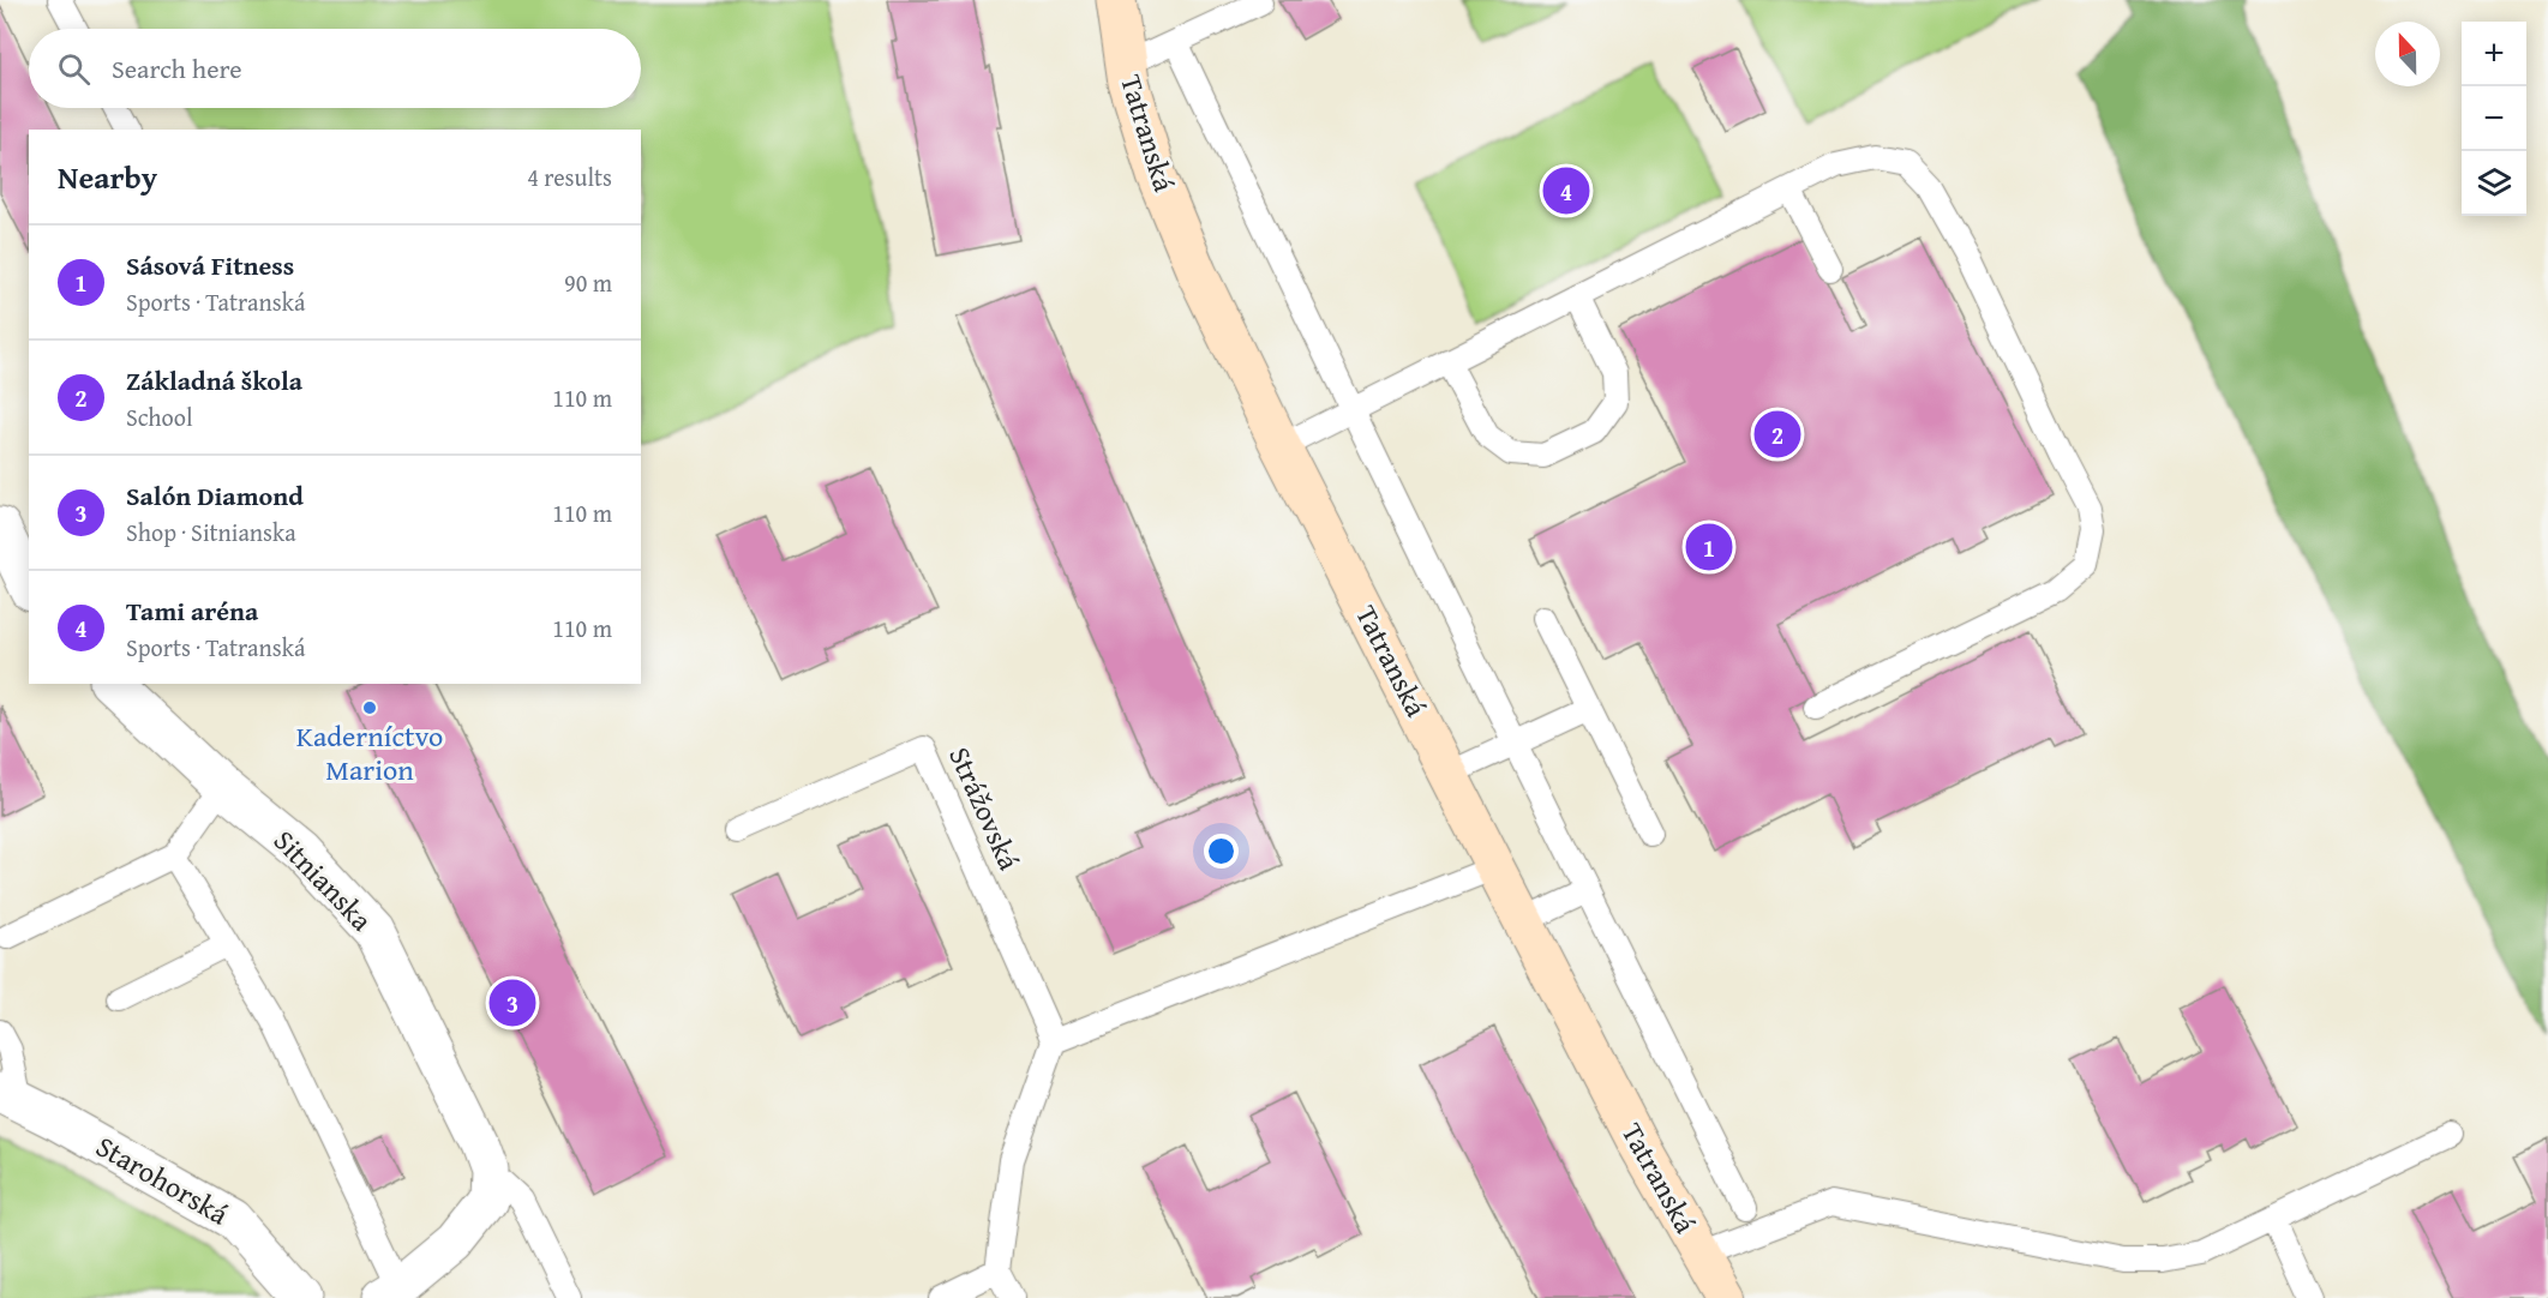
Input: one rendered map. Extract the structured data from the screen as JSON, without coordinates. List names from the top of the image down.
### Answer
{
  "streets": {
    "street": ["Tatranská", "Sitnianska", "Starohorská"],
    "lane": ["Strážovská"]
  },
  "places": ["Kaderníctvo Marion"],
  "north": "top",
  "page": {
    "map_buttons": ["+", "−"],
    "search": "Search here",
    "heading": ["Nearby", "4 results"],
    "pins": [
      "4",
      "2",
      "1",
      "3"
    ],
    "list": [
      {
        "mark": "1",
        "name": "Sásová Fitness",
        "note": "Sports · Tatranská",
        "value": "90 m"
      },
      {
        "mark": "2",
        "name": "Základná škola",
        "note": "School",
        "value": "110 m"
      },
      {
        "mark": "3",
        "name": "Salón Diamond",
        "note": "Shop · Sitnianska",
        "value": "110 m"
      },
      {
        "mark": "4",
        "name": "Tami aréna",
        "note": "Sports · Tatranská",
        "value": "110 m"
      }
    ]
  }
}
